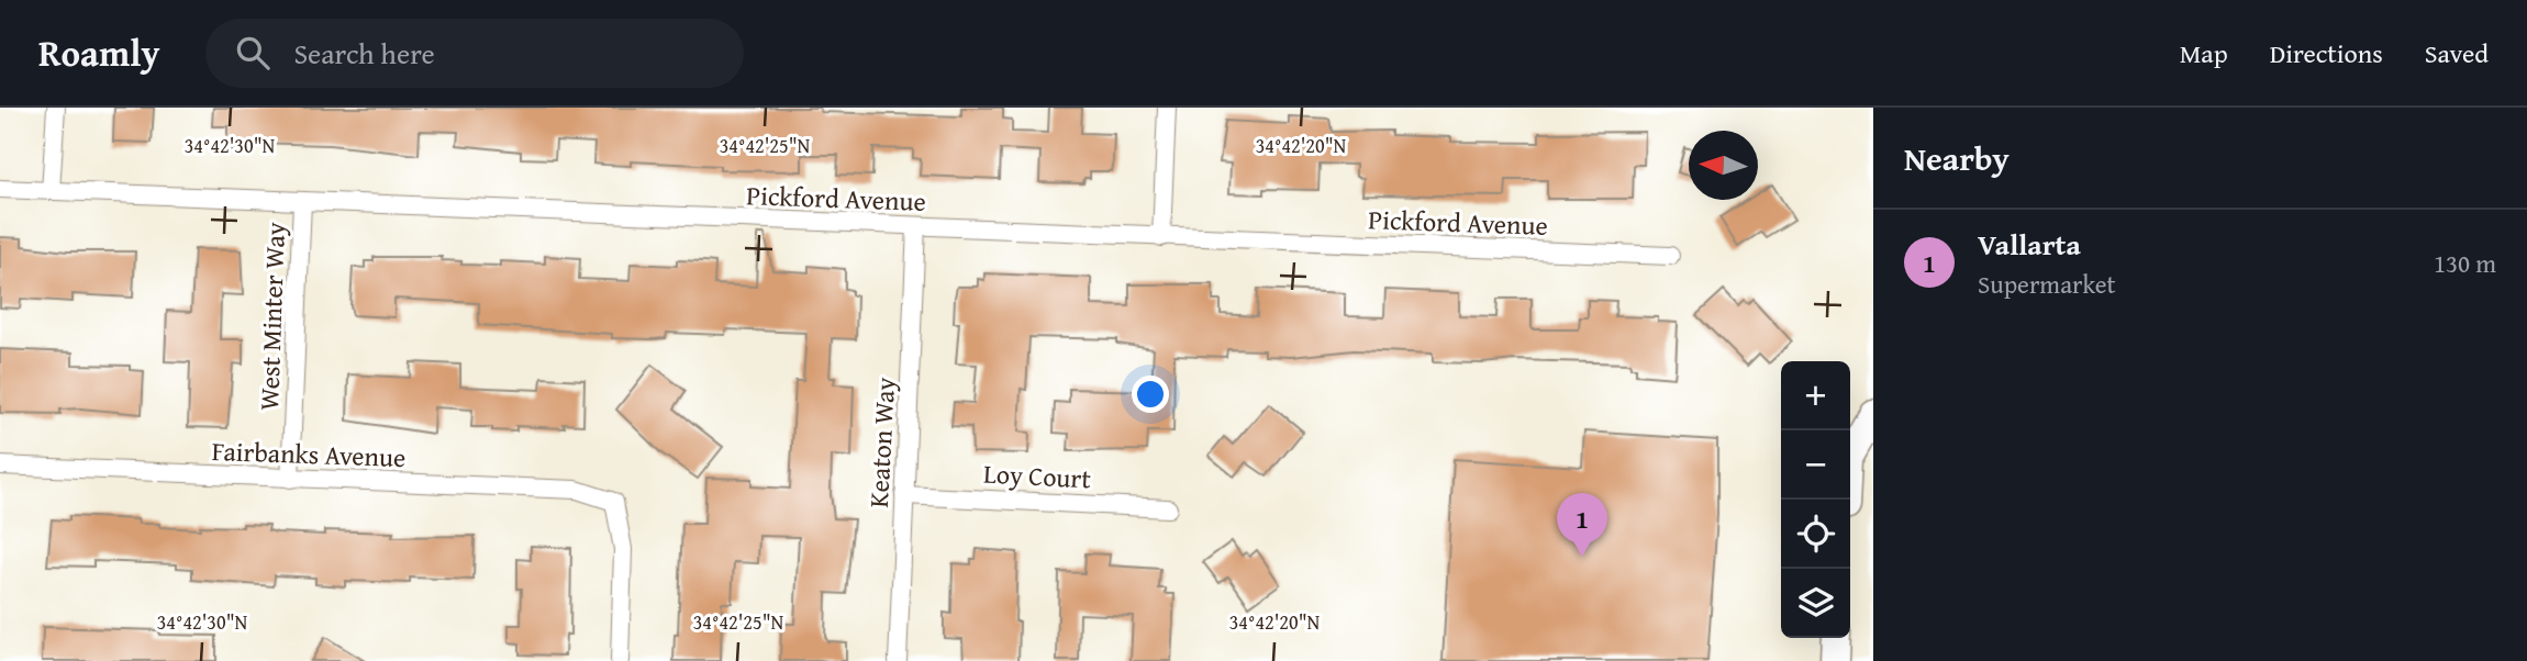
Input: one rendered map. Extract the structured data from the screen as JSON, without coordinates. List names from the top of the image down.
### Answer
{
  "streets": {
    "street": [
      "Pickford Avenue",
      "West Minter Way",
      "Keaton Way",
      "Fairbanks Avenue",
      "Loy Court"
    ]
  },
  "crossings": [
    ["Pickford Avenue", "West Minter Way"],
    ["Pickford Avenue", "Keaton Way"],
    ["West Minter Way", "Fairbanks Avenue"],
    ["Keaton Way", "Loy Court"]
  ],
  "north": "left",
  "page": {
    "header": "Roamly",
    "search": "Search here",
    "nav": ["Map", "Directions", "Saved"],
    "heading": "Nearby",
    "list": [
      {
        "mark": "1",
        "name": "Vallarta",
        "note": "Supermarket",
        "value": "130 m"
      }
    ],
    "map_buttons": ["+", "−"],
    "pins": "1"
  },
  "coordinates": ["34°42'30\"N", "34°42'25\"N", "34°42'20\"N"]
}
